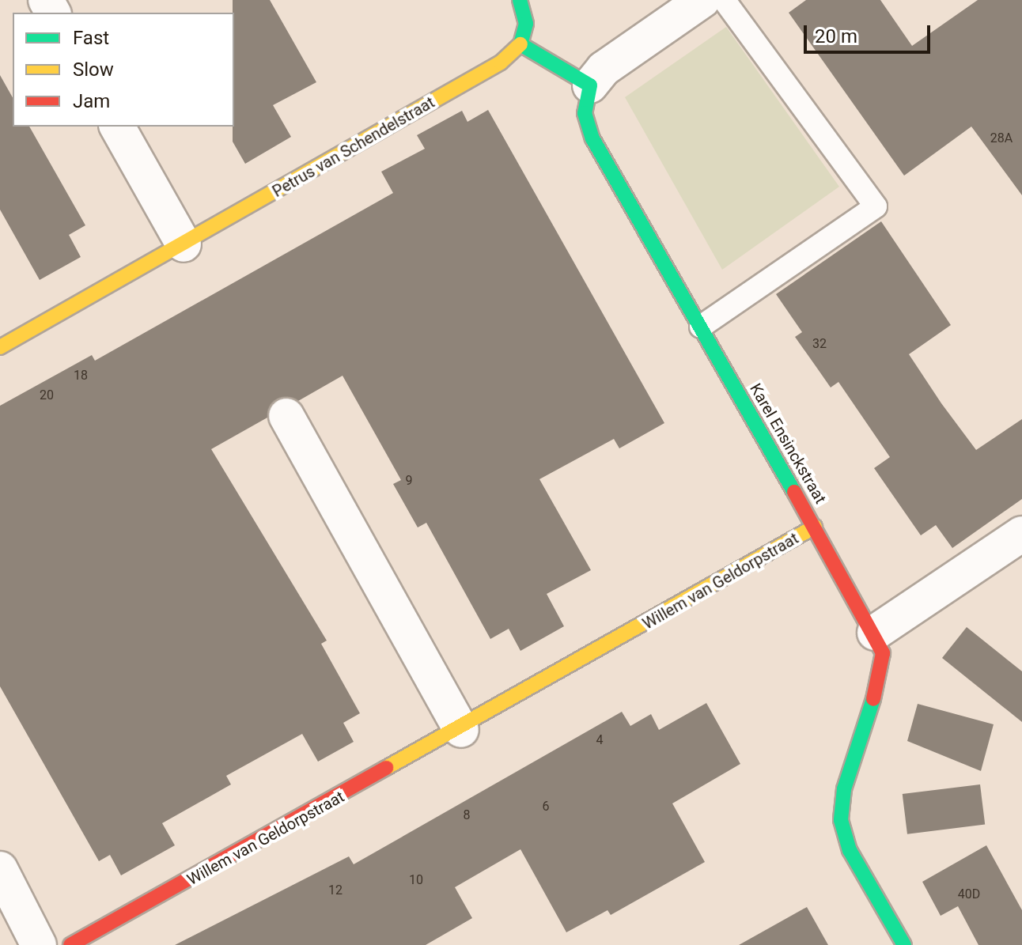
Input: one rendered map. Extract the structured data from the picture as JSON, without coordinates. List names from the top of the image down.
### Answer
{
  "streets": {
    "street": ["Petrus van Schendelstraat", "Karel Ensinckstraat", "Willem van Geldorpstraat"]
  },
  "crossings": [
    ["Karel Ensinckstraat", "Willem van Geldorpstraat"]
  ],
  "house_numbers": [
    "28A",
    "32",
    "18",
    "20",
    "9",
    "4",
    "6",
    "8",
    "10",
    "12",
    "40D"
  ],
  "legend": ["Fast", "Slow", "Jam"],
  "scale_bar": "20 m"
}
